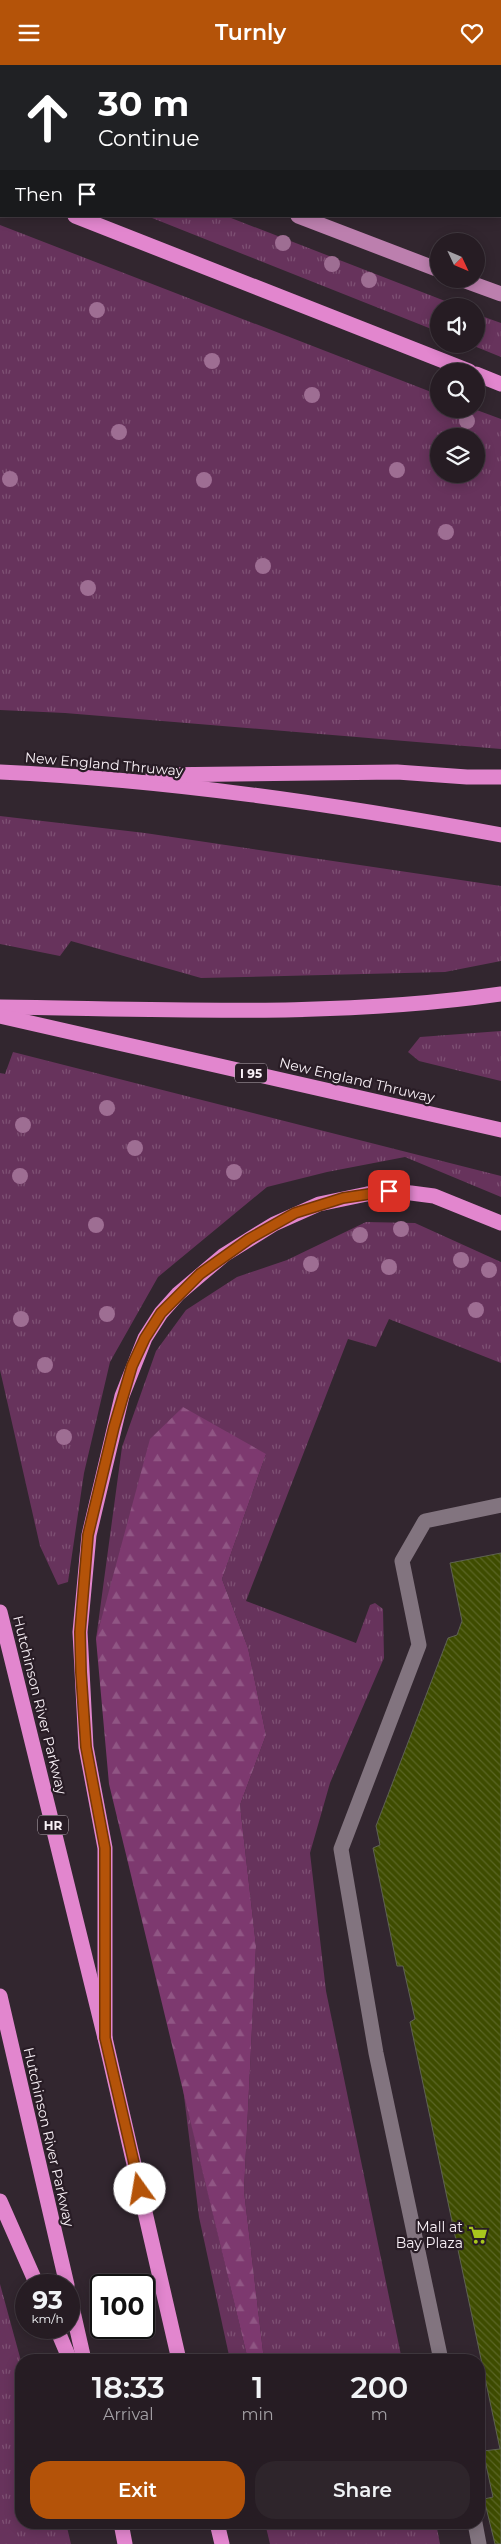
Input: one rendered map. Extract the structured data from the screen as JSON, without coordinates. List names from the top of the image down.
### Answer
{
  "streets": {
    "highway": [
      "New England Thruway",
      "I 95",
      "Hutchinson River Parkway",
      "HR"
    ]
  },
  "places": {
    "supermarket": ["Mall at Bay Plaza"]
  },
  "north": "bottom right",
  "page": {
    "header": "Turnly",
    "turn": ["30 m", "Continue"],
    "then": "Then",
    "speed": "93 km/h",
    "limit": "100",
    "eta": [
      "18:33",
      "Arrival",
      "1",
      "min",
      "200",
      "m"
    ],
    "buttons": ["Exit", "Share"]
  }
}
